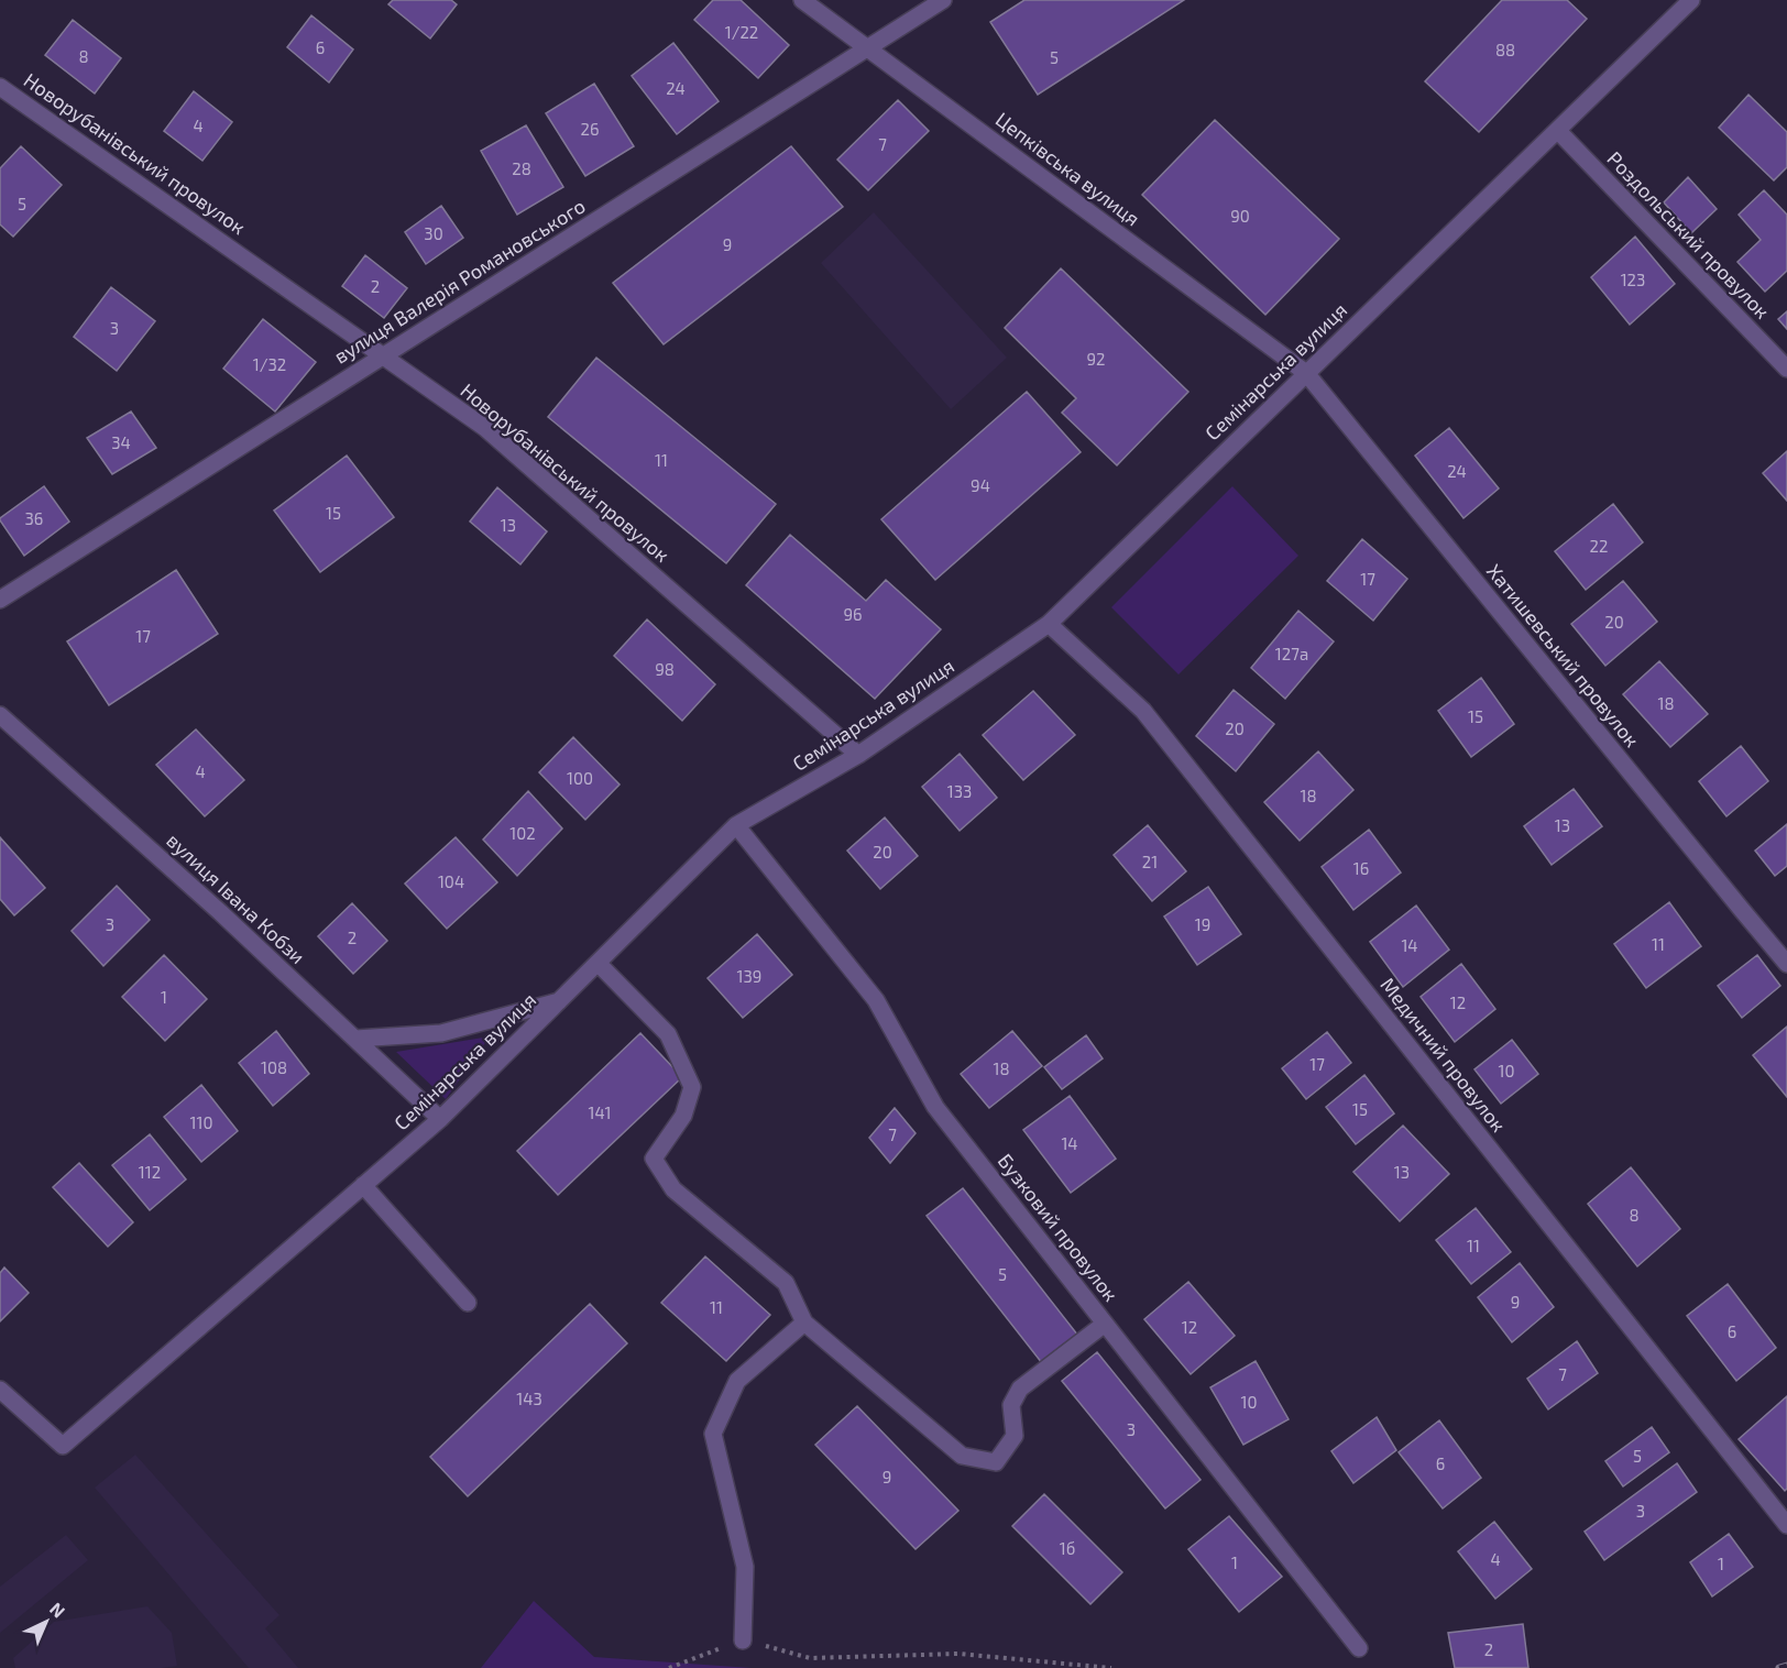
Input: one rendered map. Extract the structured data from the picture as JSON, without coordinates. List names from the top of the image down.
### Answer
{
  "streets": {
    "street": [
      "Новорубанівський провулок",
      "Цепківська вулиця",
      "Роздольський провулок",
      "вулиця Валерія Романовського",
      "Семінарська вулиця",
      "Хатишевський провулок",
      "вулиця Івана Кобзи",
      "Медичний провулок",
      "Бузковий провулок"
    ]
  },
  "crossings": [
    ["Новорубанівський провулок", "вулиця Валерія Романовського"],
    ["Новорубанівський провулок", "Семінарська вулиця"],
    ["Цепківська вулиця", "вулиця Валерія Романовського"],
    ["Цепківська вулиця", "Семінарська вулиця"],
    ["Цепківська вулиця", "Хатишевський провулок"],
    ["Роздольський провулок", "Семінарська вулиця"],
    ["Семінарська вулиця", "Хатишевський провулок"],
    ["Семінарська вулиця", "вулиця Івана Кобзи"],
    ["Семінарська вулиця", "Медичний провулок"],
    ["Семінарська вулиця", "Бузковий провулок"]
  ],
  "house_numbers": [
    "1/22",
    "6",
    "88",
    "8",
    "5",
    "24",
    "4",
    "26",
    "7",
    "28",
    "5",
    "90",
    "30",
    "9",
    "123",
    "2",
    "3",
    "92",
    "1/32",
    "34",
    "11",
    "24",
    "94",
    "15",
    "36",
    "13",
    "22",
    "17",
    "96",
    "20",
    "17",
    "127а",
    "98",
    "18",
    "15",
    "20",
    "4",
    "100",
    "133",
    "18",
    "13",
    "102",
    "20",
    "21",
    "16",
    "104",
    "3",
    "19",
    "2",
    "11",
    "14",
    "139",
    "1",
    "12",
    "17",
    "108",
    "18",
    "10",
    "15",
    "141",
    "110",
    "7",
    "14",
    "112",
    "13",
    "8",
    "11",
    "5",
    "9",
    "11",
    "12",
    "6",
    "7",
    "143",
    "10",
    "3",
    "5",
    "6",
    "9",
    "3",
    "1б",
    "4",
    "1",
    "1",
    "2"
  ],
  "north": "top right"
}
